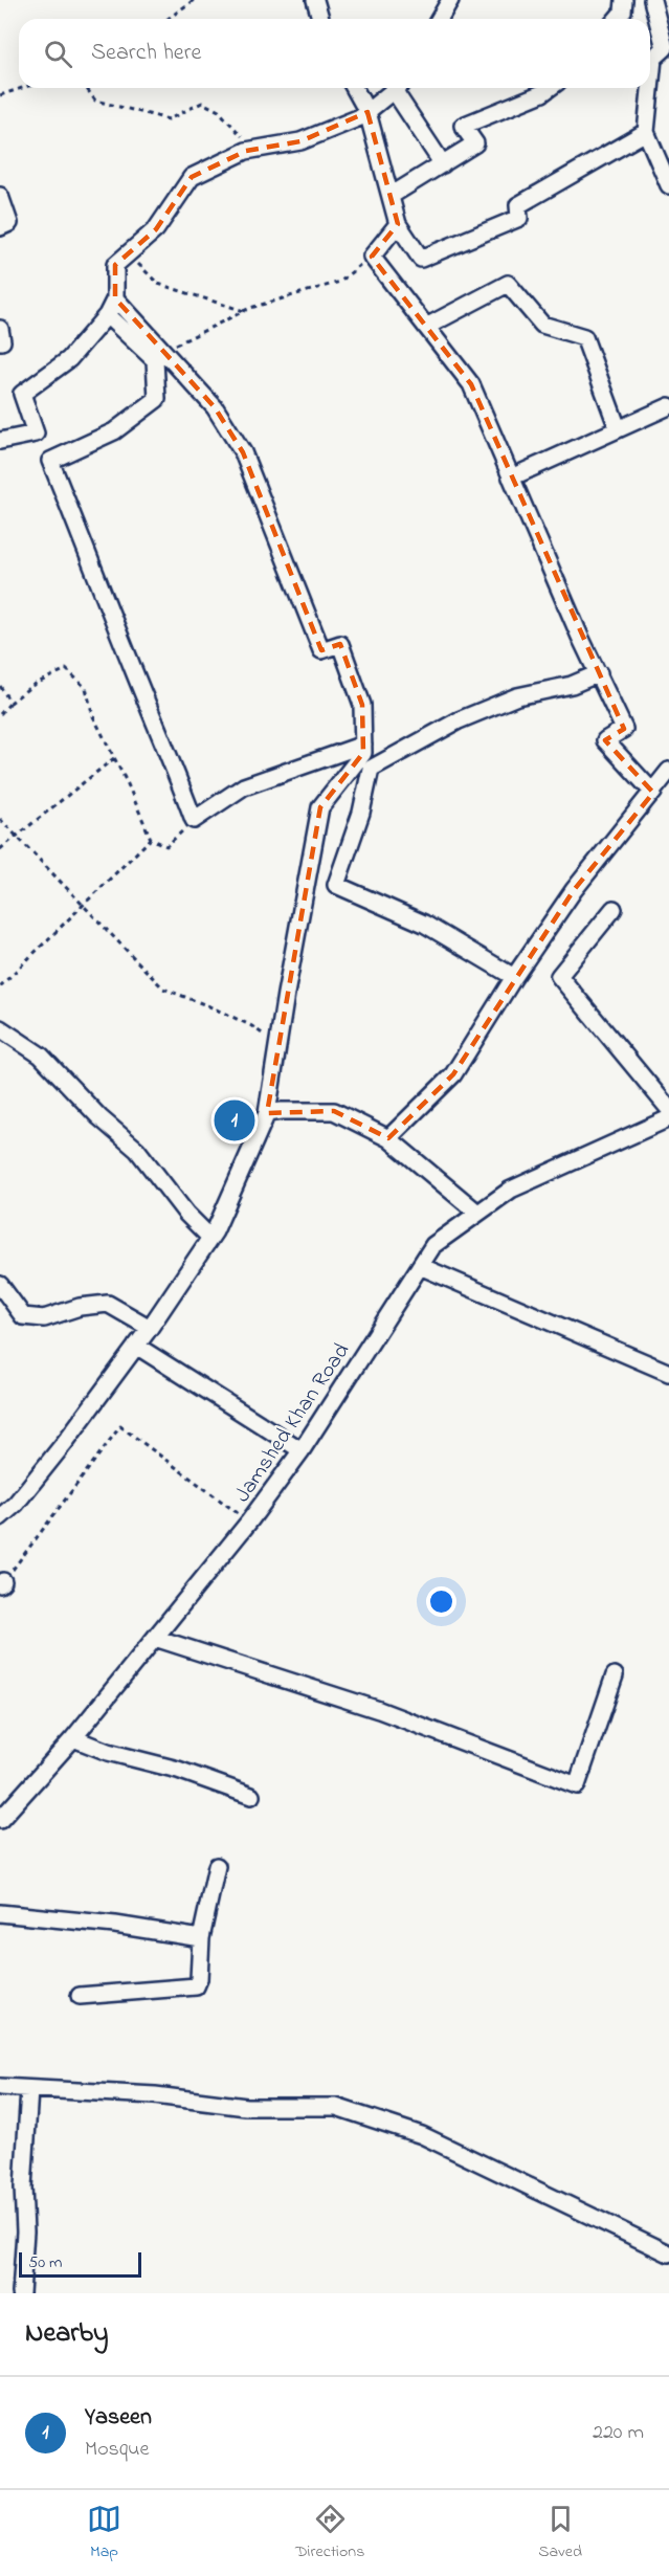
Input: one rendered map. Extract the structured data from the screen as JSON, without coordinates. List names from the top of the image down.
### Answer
{
  "streets": {
    "street": ["Jamshed Khan Road"]
  },
  "scale_bar": "50 m",
  "page": {
    "search": "Search here",
    "pins": "1",
    "scale": "50 m",
    "heading": "Nearby",
    "list": [
      {
        "mark": "1",
        "name": "Yaseen",
        "note": "Mosque",
        "value": "220 m"
      }
    ],
    "nav": ["Map", "Directions", "Saved"]
  }
}
